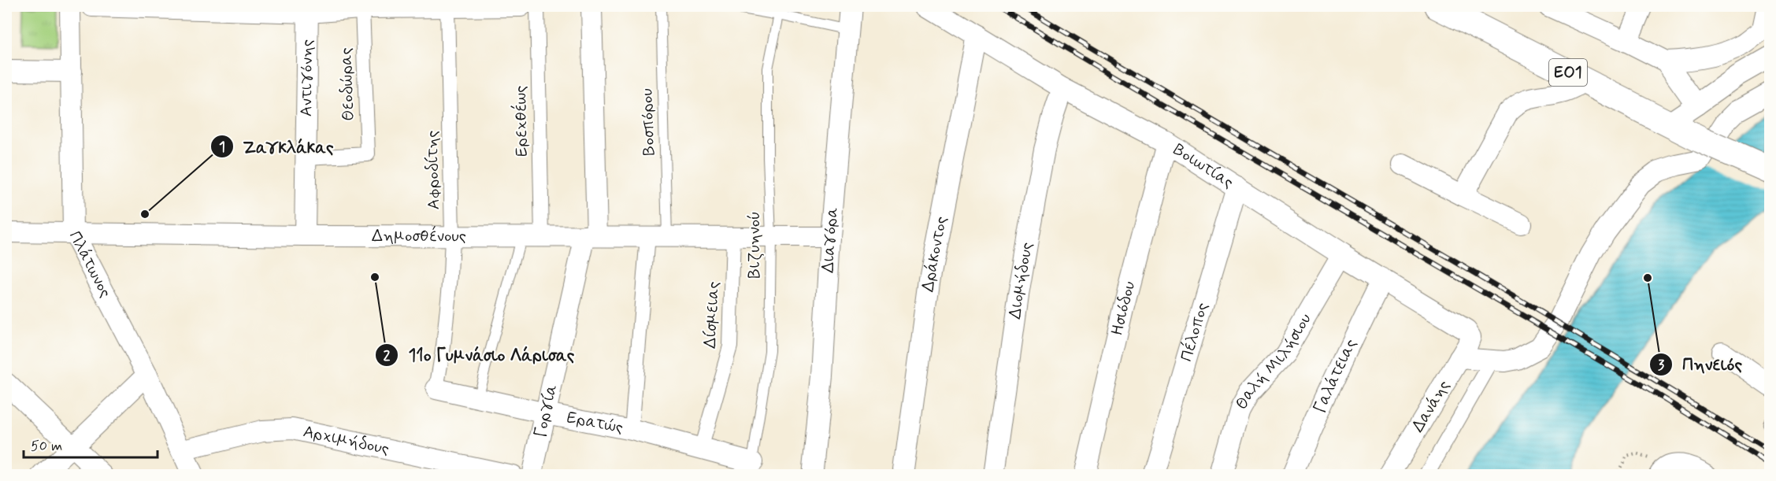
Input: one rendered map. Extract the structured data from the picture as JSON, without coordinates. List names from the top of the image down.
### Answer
{
  "streets": {
    "main road": ["ΕΟ1"],
    "street": [
      "Αντιγόνης",
      "Θεοδώρας",
      "Ερεχθέως",
      "Βοιωτίας",
      "Αφροδίτης",
      "Δημοσθένους",
      "Διαγόρα",
      "Δράκοντος",
      "Πλάτωνος",
      "Διομήδους",
      "Ησιόδου",
      "Δίσμειας",
      "Πέλοπος",
      "Θαλή Μιλήσιου",
      "Γαλάτειας",
      "Δανάης",
      "Γοργία",
      "Ερατώς",
      "Αρχιμήδους"
    ],
    "lane": ["Βοσπόρου", "Βιζυηνού"]
  },
  "crossings": [
    ["Αντιγόνης", "Θεοδώρας"],
    ["Αντιγόνης", "Δημοσθένους"],
    ["Ερεχθέως", "Δημοσθένους"],
    ["Βοσπόρου", "Δημοσθένους"],
    ["Βοιωτίας", "Δράκοντος"],
    ["Βοιωτίας", "Διομήδους"],
    ["Βοιωτίας", "Ησιόδου"],
    ["Βοιωτίας", "Πέλοπος"],
    ["Βοιωτίας", "Θαλή Μιλήσιου"],
    ["Βοιωτίας", "Γαλάτειας"],
    ["Βοιωτίας", "Δανάης"],
    ["Αφροδίτης", "Δημοσθένους"],
    ["Αφροδίτης", "Ερατώς"],
    ["Δημοσθένους", "Διαγόρα"],
    ["Δημοσθένους", "Βιζυηνού"],
    ["Δημοσθένους", "Πλάτωνος"],
    ["Δημοσθένους", "Δίσμειας"],
    ["Δημοσθένους", "Γοργία"],
    ["Βιζυηνού", "Ερατώς"],
    ["Πλάτωνος", "Αρχιμήδους"],
    ["Δίσμειας", "Ερατώς"],
    ["Γοργία", "Ερατώς"]
  ],
  "places": ["Ζαγκλάκας", "11ο Γυμνάσιο Λάρισας", "Πηνειός"],
  "scale_bar": "50 m"
}
